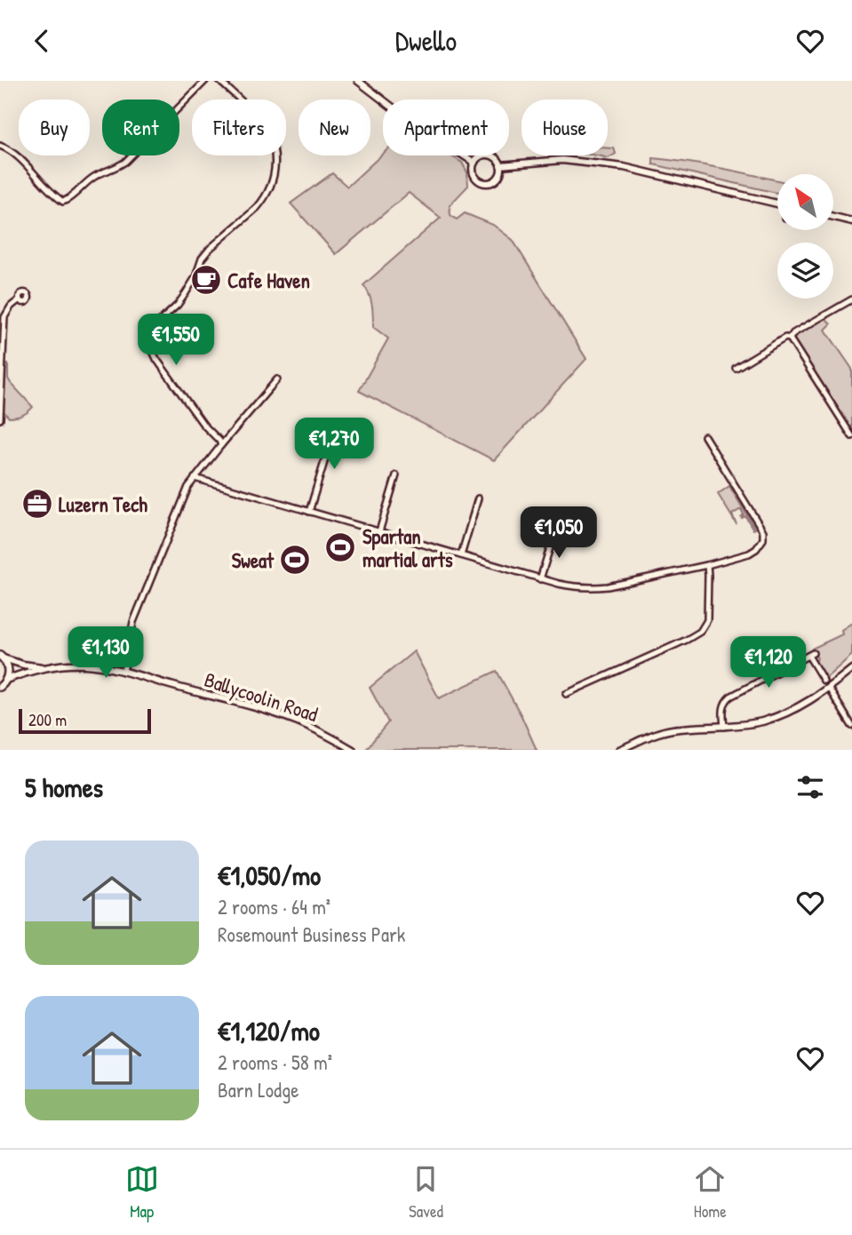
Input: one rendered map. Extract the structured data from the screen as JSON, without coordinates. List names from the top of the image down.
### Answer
{
  "streets": {
    "street": ["Ballycoolin Road"]
  },
  "places": {
    "cafe": ["Cafe Haven"],
    "office": ["Luzern Tech"],
    "sports": ["Spartan martial arts", "Sweat"]
  },
  "scale_bar": "200 m",
  "north": "top left",
  "page": {
    "header": "Dwello",
    "chip": [
      "Buy",
      "Rent",
      "Filters",
      "New",
      "Apartment",
      "House"
    ],
    "price": [
      "€1,550",
      "€1,270",
      "€1,050",
      "€1,130",
      "€1,120"
    ],
    "scale": "200 m",
    "heading": "5 homes",
    "list": [
      {
        "name": "€1,050/mo",
        "note": "2 rooms · 64 m² · Rosemount Business Park"
      },
      {
        "name": "€1,120/mo",
        "note": "2 rooms · 58 m² · Barn Lodge"
      }
    ],
    "tabs": ["Map", "Saved", "Home"]
  }
}
